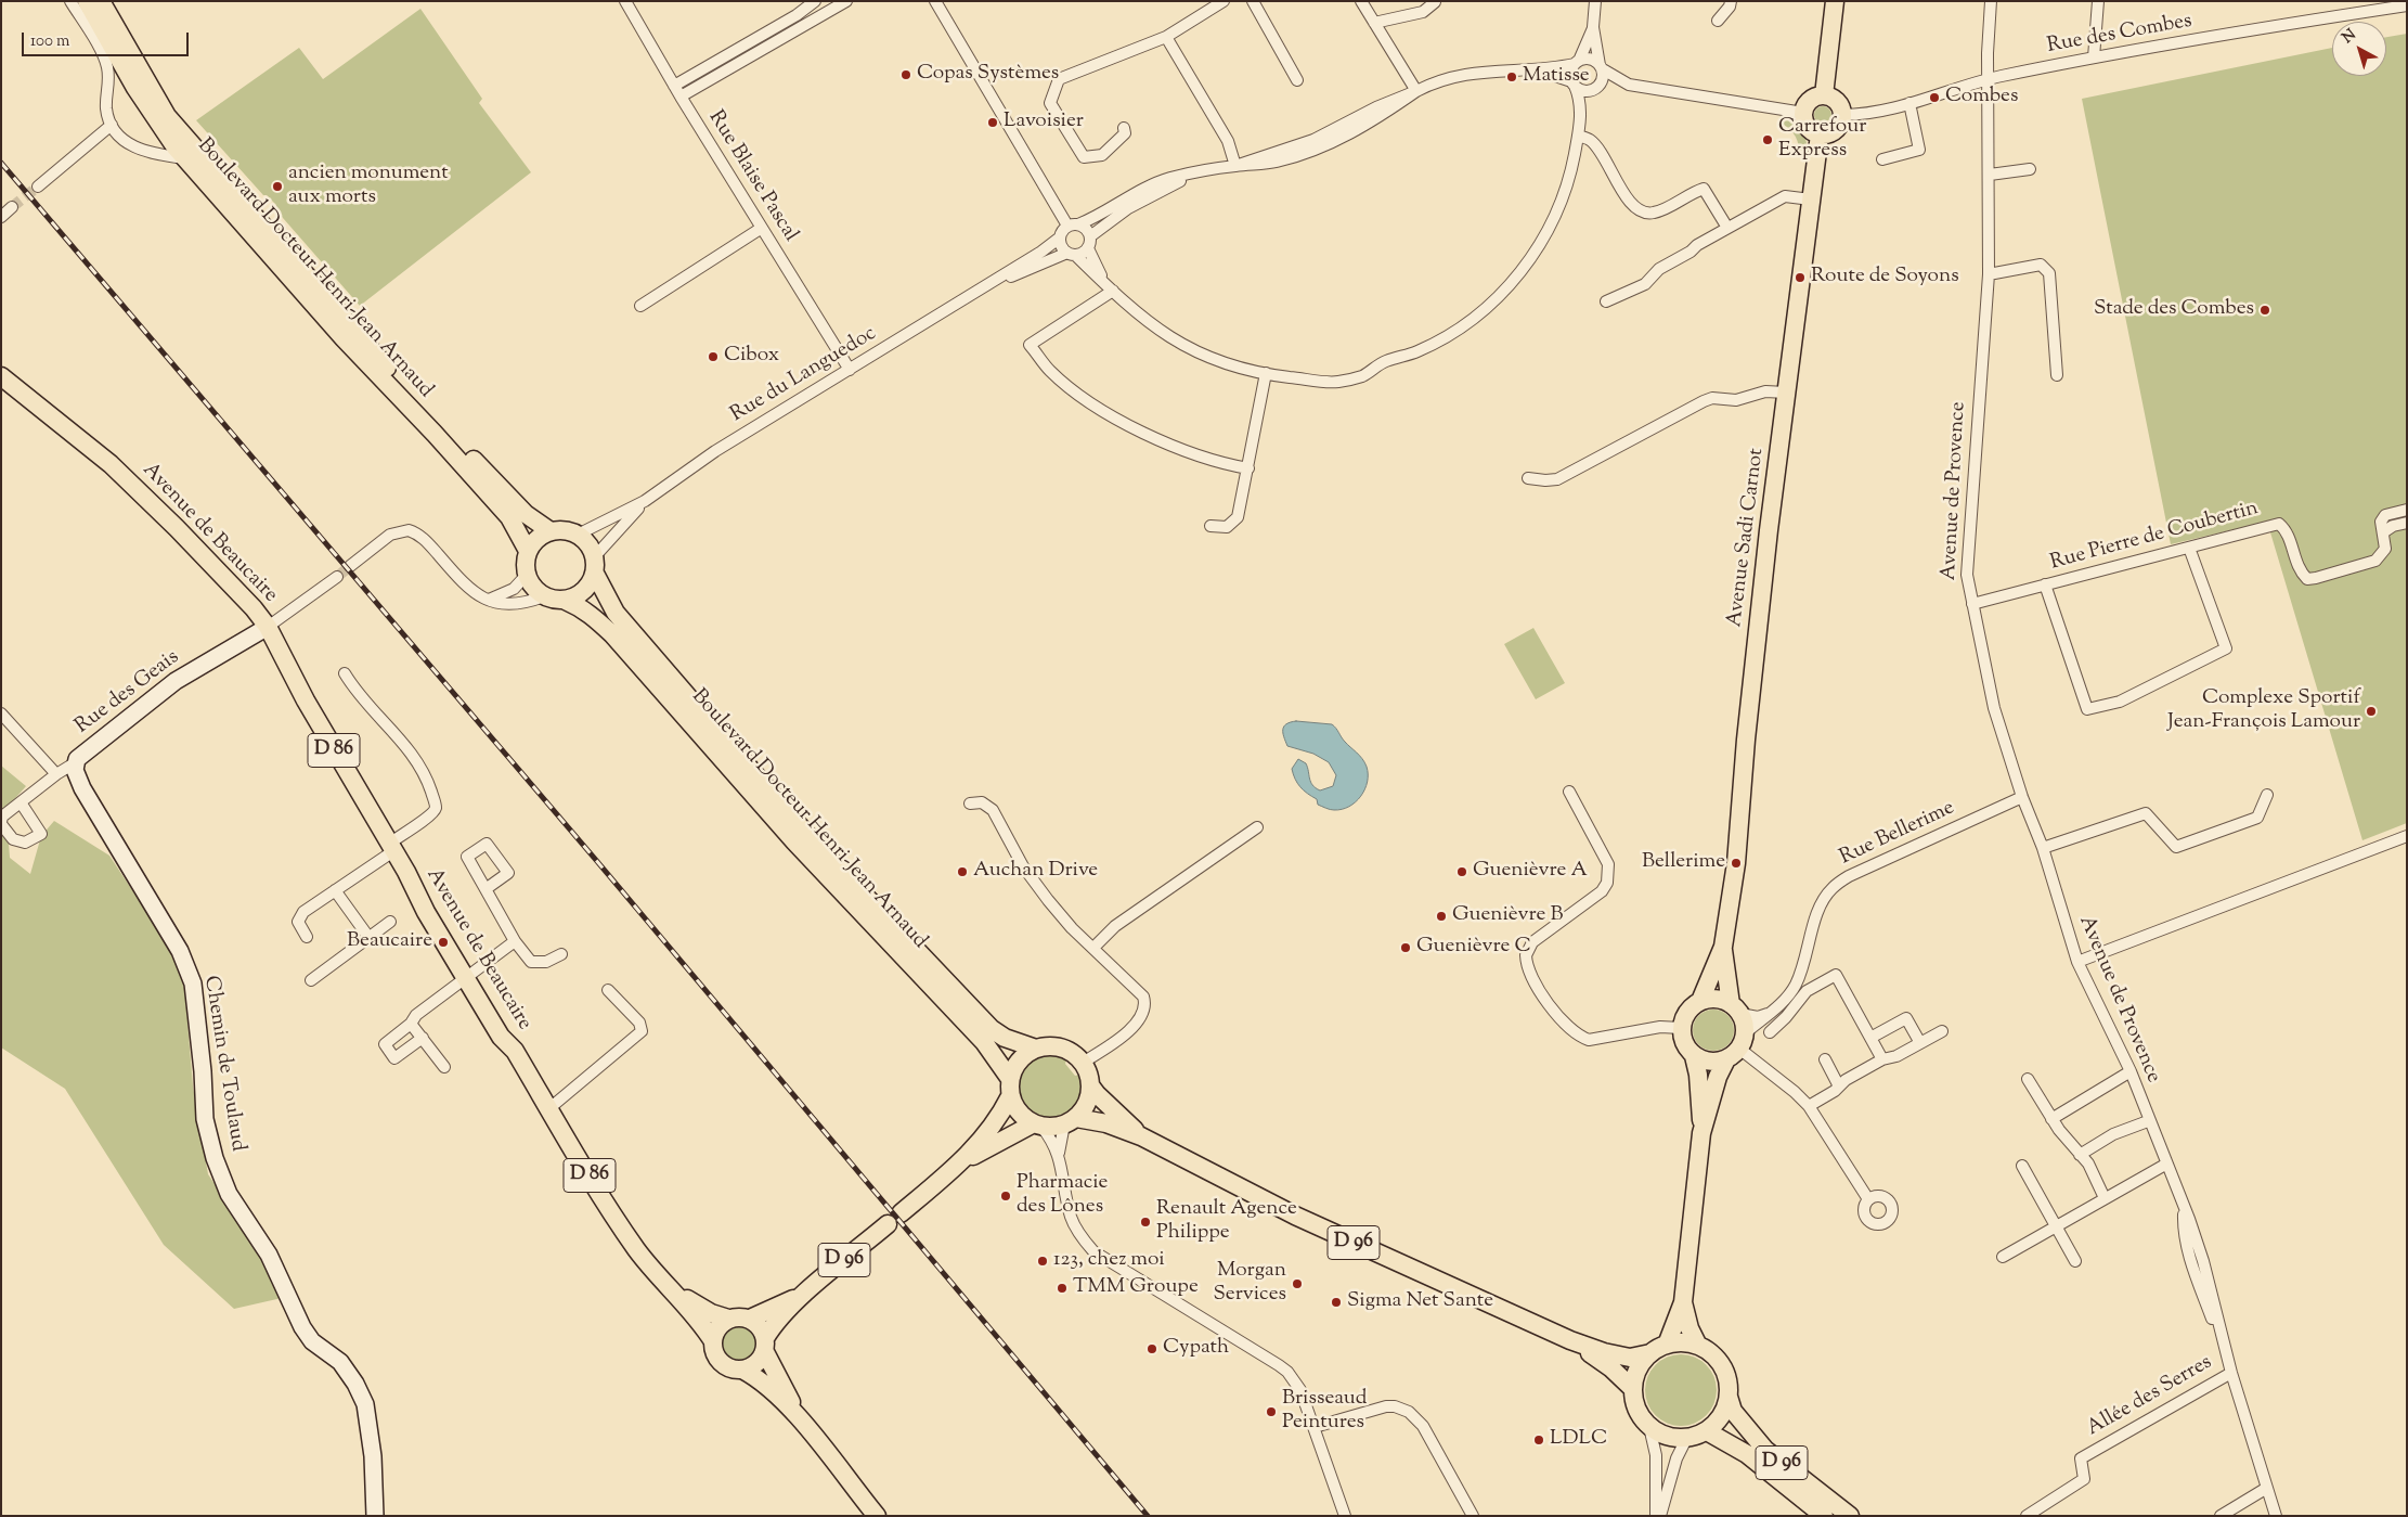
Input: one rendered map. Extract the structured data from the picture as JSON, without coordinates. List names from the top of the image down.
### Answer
{
  "streets": {
    "main road": [
      "Boulevard Docteur Henri-Jean Arnaud",
      "Avenue de Beaucaire",
      "Avenue Sadi Carnot",
      "D 86",
      "D 96"
    ],
    "street": [
      "Rue des Combes",
      "Rue Blaise Pascal",
      "Rue du Languedoc",
      "Avenue de Provence",
      "Rue Pierre de Coubertin",
      "Rue des Geais",
      "Rue Bellerime",
      "Chemin de Toulaud",
      "Allée des Serres"
    ]
  },
  "crossings": [
    ["Rue des Combes", "Avenue de Provence"],
    ["Rue des Combes", "Avenue Sadi Carnot"],
    ["Rue Blaise Pascal", "Rue du Languedoc"],
    ["Boulevard Docteur Henri-Jean Arnaud", "Rue du Languedoc"],
    ["Boulevard Docteur Henri-Jean Arnaud", "D 96"],
    ["Avenue de Provence", "Rue Pierre de Coubertin"],
    ["Avenue de Provence", "Rue Bellerime"],
    ["Avenue de Provence", "Allée des Serres"],
    ["Avenue de Beaucaire", "Rue des Geais"],
    ["Avenue de Beaucaire", "D 96"],
    ["Avenue Sadi Carnot", "Rue Bellerime"],
    ["Rue des Geais", "Chemin de Toulaud"]
  ],
  "places": [
    "Copas Systèmes",
    "Matisse",
    "Combes",
    "Lavoisier",
    "Carrefour Express",
    "ancien monument aux morts",
    "Route de Soyons",
    "Stade des Combes",
    "Cibox",
    "Complexe Sportif Jean-François Lamour",
    "Bellerime",
    "Auchan Drive",
    "Guenièvre A",
    "Guenièvre B",
    "Beaucaire",
    "Guenièvre C",
    "Pharmacie des Lônes",
    "Renault Agence Philippe",
    "123, chez moi",
    "Morgan Services",
    "TMM Groupe",
    "Sigma Net Sante",
    "Cypath",
    "Brisseaud Peintures",
    "LDLC"
  ],
  "scale_bar": "100 m",
  "north": "top left"
}
